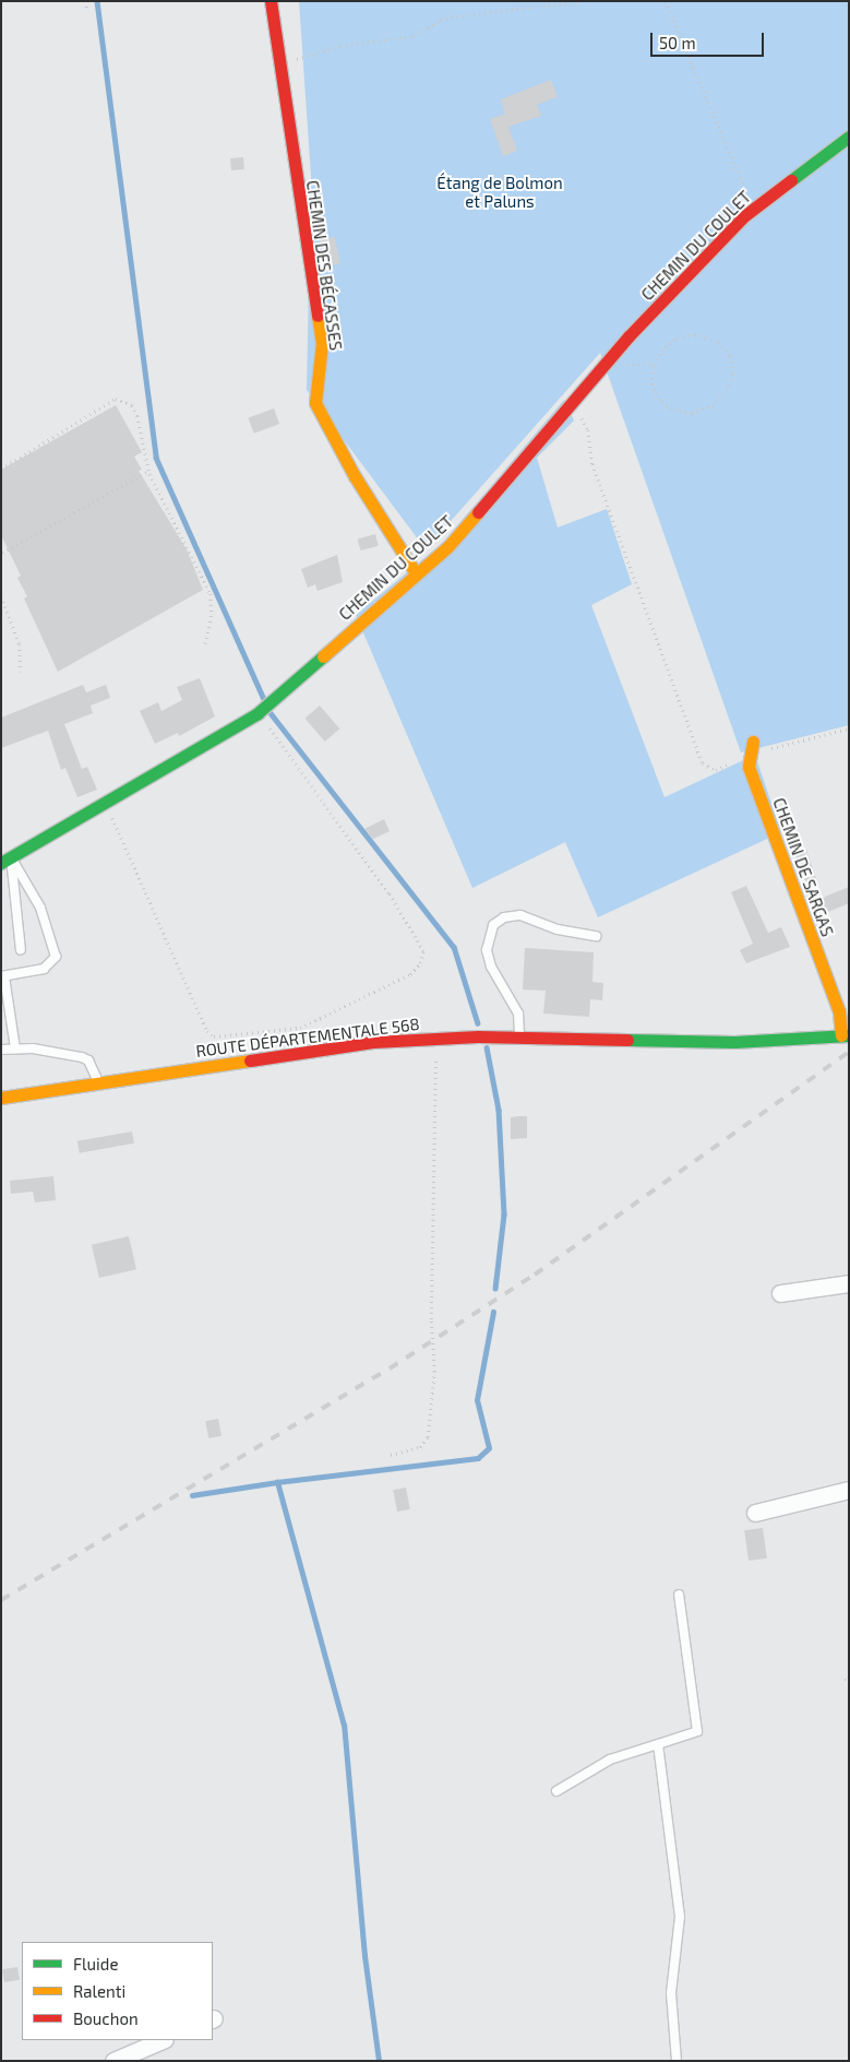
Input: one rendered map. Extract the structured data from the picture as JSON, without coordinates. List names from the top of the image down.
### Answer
{
  "streets": {
    "street": [
      "CHEMIN DU COULET",
      "CHEMIN DES BÉCASSES",
      "CHEMIN DE SARGAS",
      "ROUTE DÉPARTEMENTALE 568"
    ]
  },
  "crossings": [
    ["CHEMIN DU COULET", "CHEMIN DES BÉCASSES"],
    ["CHEMIN DE SARGAS", "ROUTE DÉPARTEMENTALE 568"]
  ],
  "parks": ["Étang de Bolmon et Paluns"],
  "legend": ["Fluide", "Ralenti", "Bouchon"],
  "scale_bar": "50 m"
}
